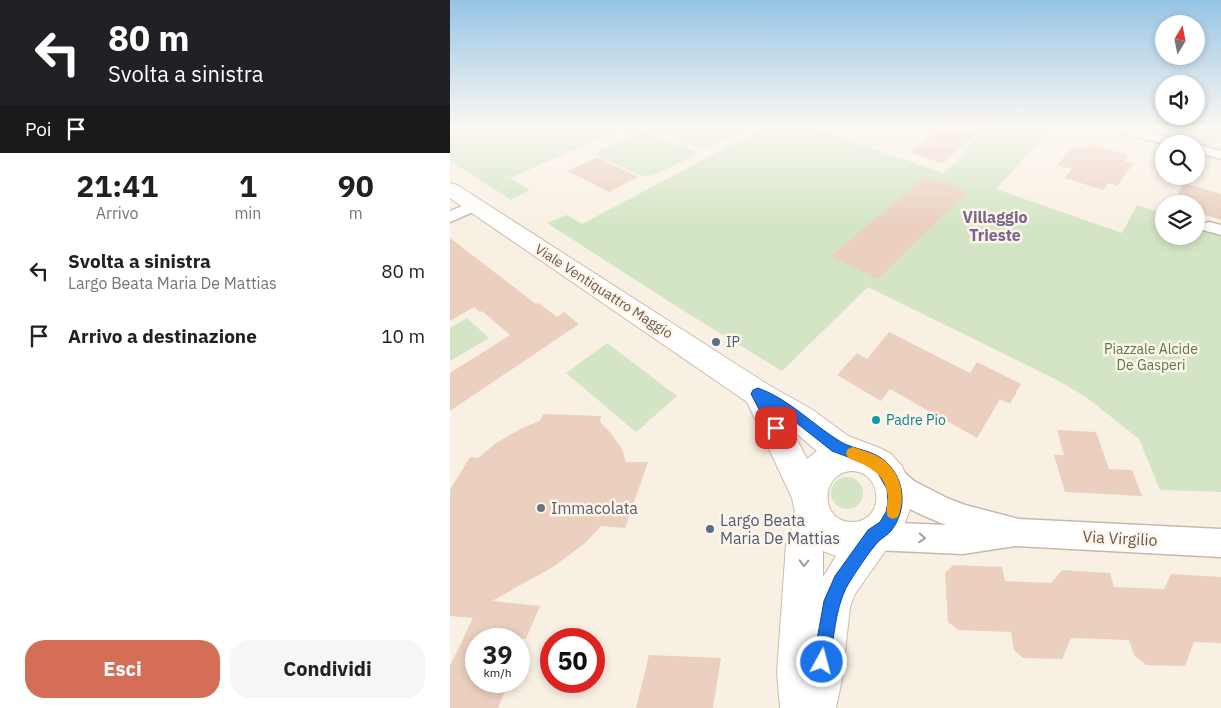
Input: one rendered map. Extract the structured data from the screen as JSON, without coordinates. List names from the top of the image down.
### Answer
{
  "streets": {
    "main road": ["Viale Ventiquattro Maggio"],
    "street": ["Via Virgilio"]
  },
  "districts": ["Villaggio Trieste"],
  "parks": ["Piazzale Alcide De Gasperi"],
  "places": [
    "IP",
    "Padre Pio",
    "Immacolata",
    "Largo Beata Maria De Mattias"
  ],
  "north": "top",
  "page": {
    "turn": ["80 m", "Svolta a sinistra"],
    "then": "Poi",
    "eta": [
      "21:41",
      "Arrivo",
      "1",
      "min",
      "90",
      "m"
    ],
    "list": [
      {
        "name": "Svolta a sinistra",
        "note": "Largo Beata Maria De Mattias",
        "value": "80 m"
      },
      {
        "name": "Arrivo a destinazione",
        "value": "10 m"
      }
    ],
    "speed": "39 km/h",
    "limit": "50",
    "buttons": ["Esci", "Condividi"]
  }
}
